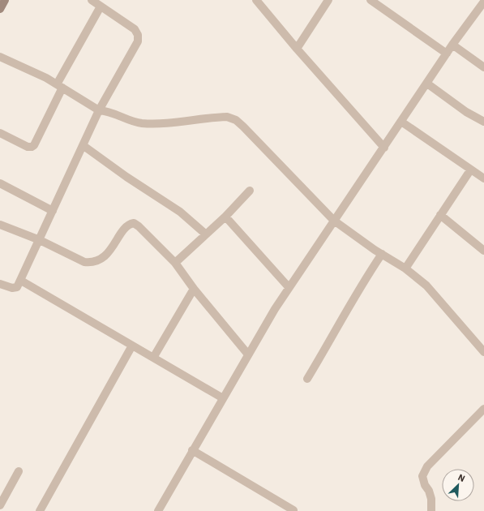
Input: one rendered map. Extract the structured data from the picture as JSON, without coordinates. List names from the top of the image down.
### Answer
{
  "north": "top right"
}
